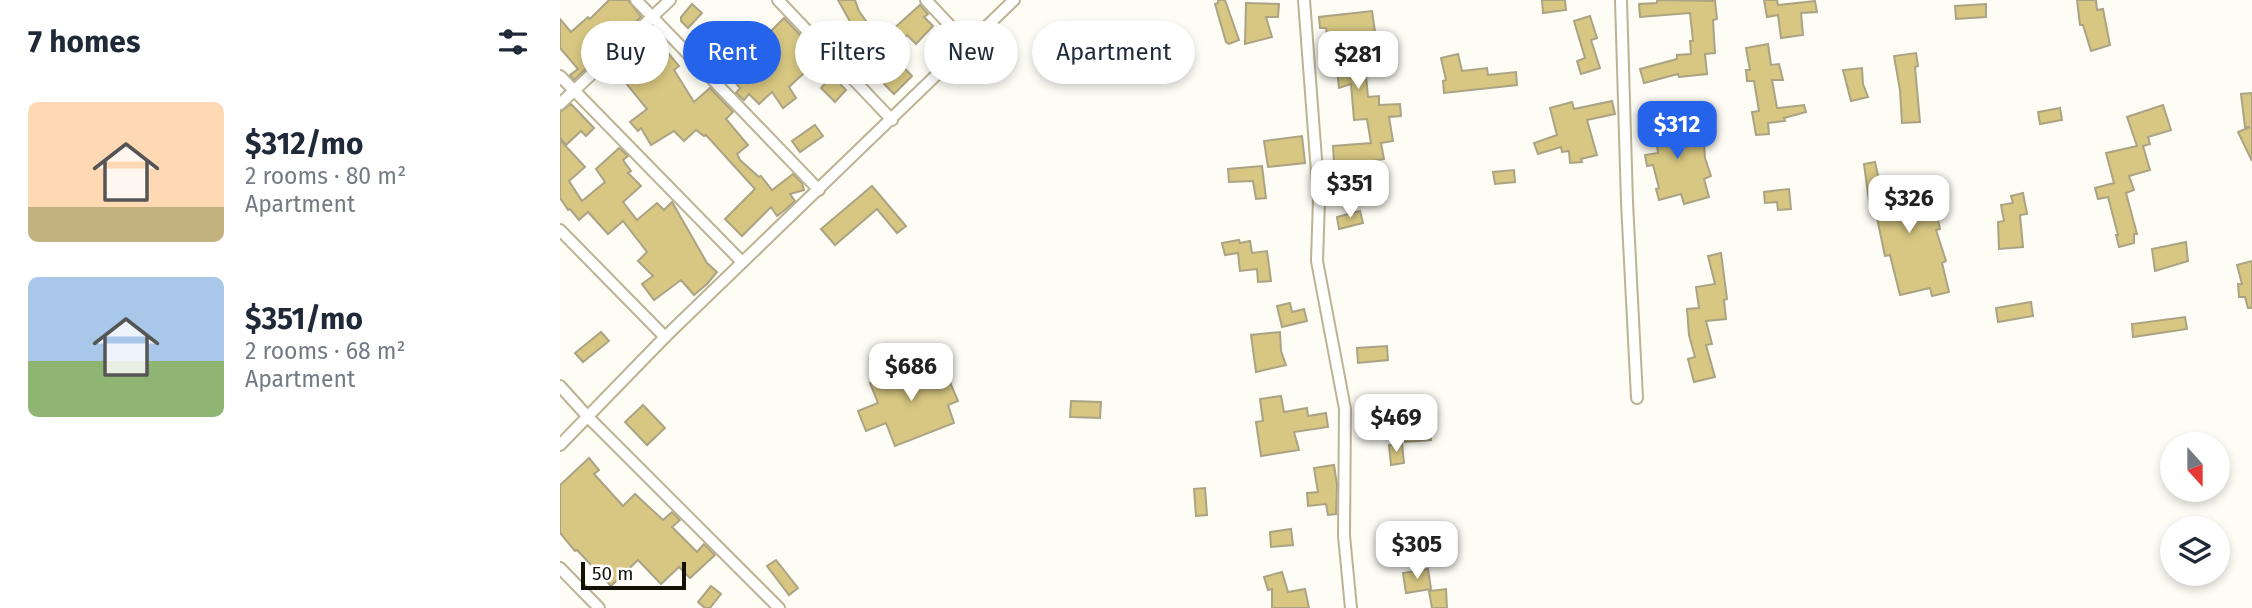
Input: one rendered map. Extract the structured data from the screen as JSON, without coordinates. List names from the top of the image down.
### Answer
{
  "scale_bar": "50 m",
  "north": "bottom",
  "page": {
    "heading": "7 homes",
    "chip": [
      "Buy",
      "Rent",
      "Filters",
      "New",
      "Apartment"
    ],
    "price": [
      "$281",
      "$312",
      "$351",
      "$326",
      "$686",
      "$469",
      "$305"
    ],
    "list": [
      {
        "name": "$312/mo",
        "note": "2 rooms · 80 m² · Apartment"
      },
      {
        "name": "$351/mo",
        "note": "2 rooms · 68 m² · Apartment"
      }
    ],
    "scale": "50 m"
  }
}
